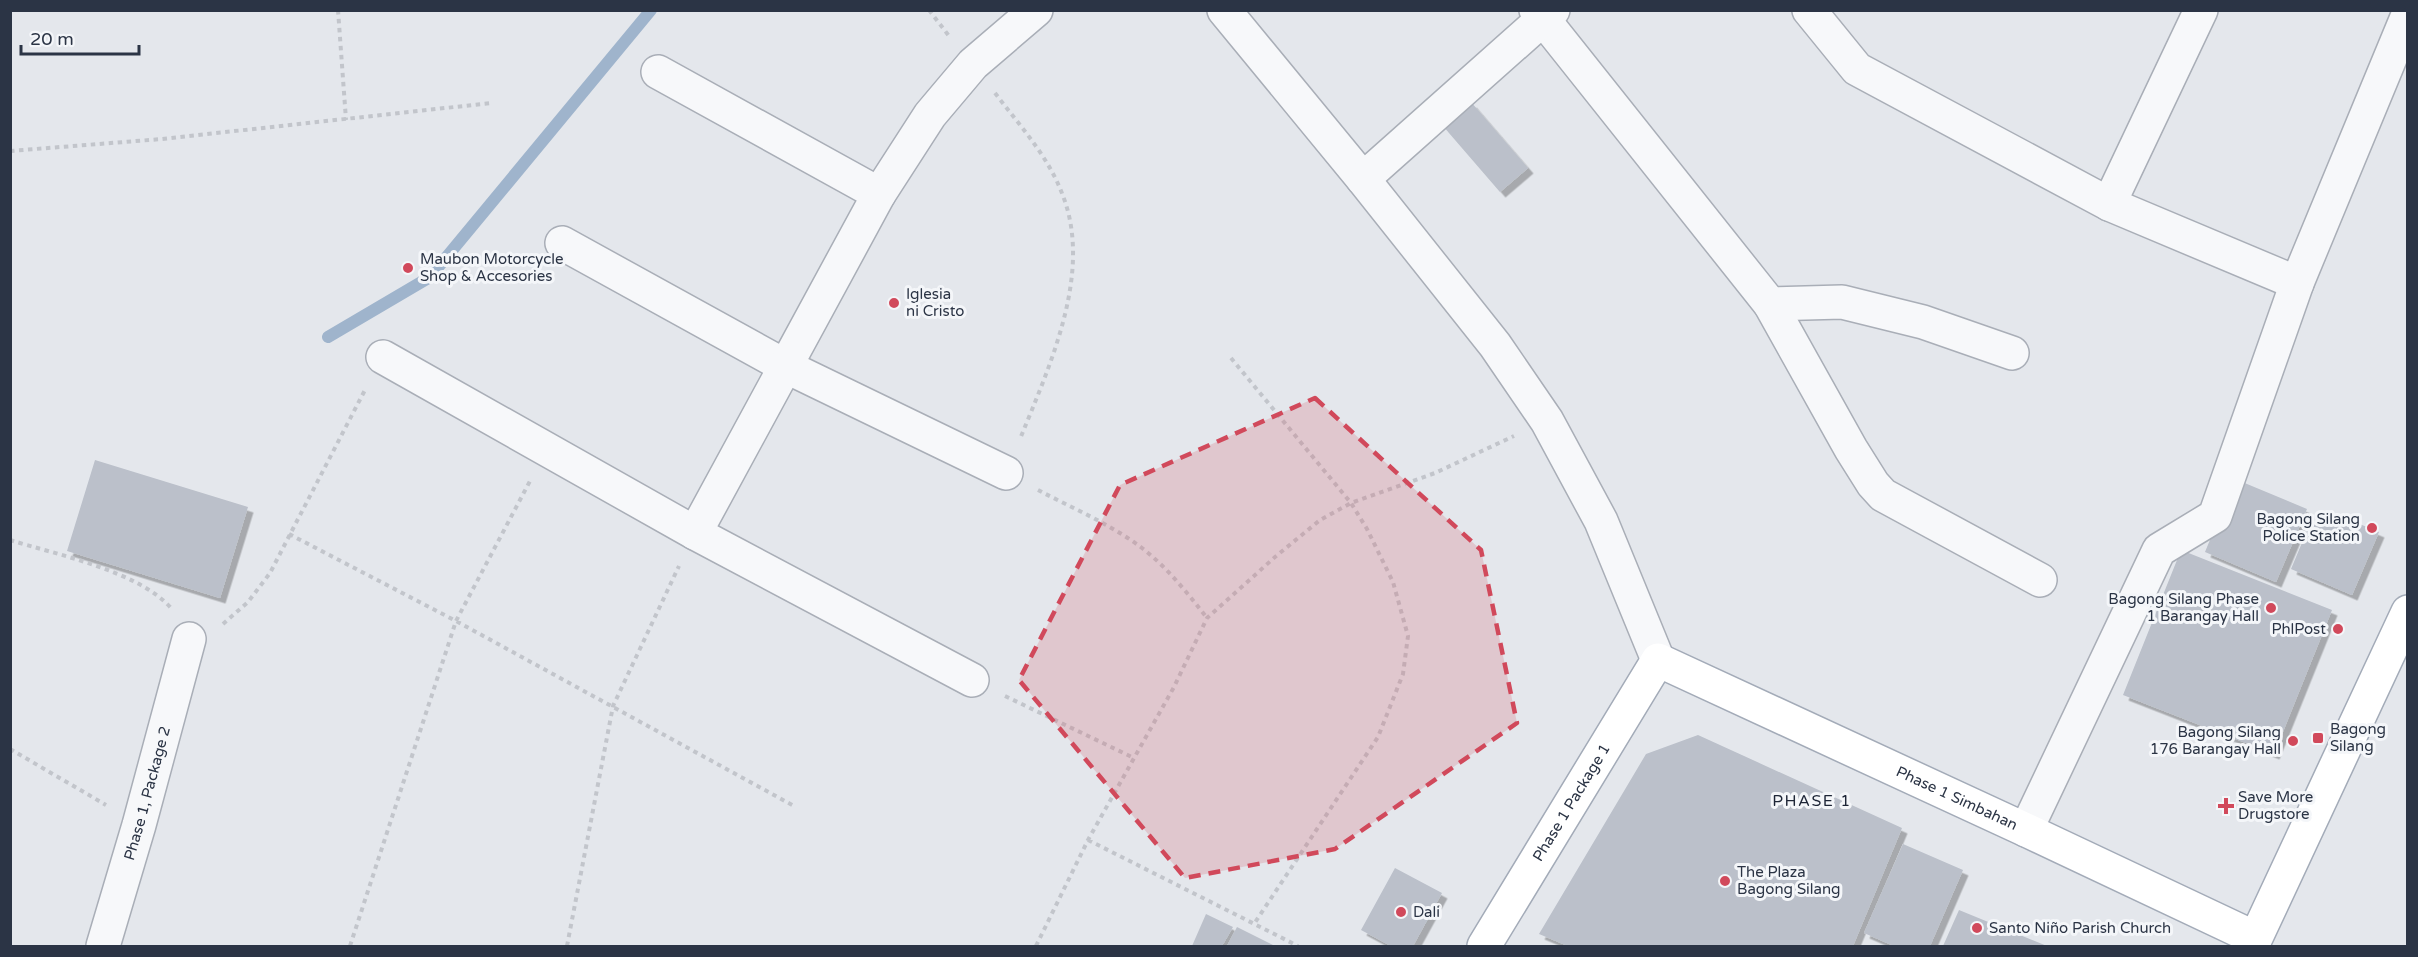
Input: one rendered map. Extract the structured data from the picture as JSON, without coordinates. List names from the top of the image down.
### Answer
{
  "streets": {
    "main road": ["Phase 1 Simbahan", "Phase 1 Package 1"],
    "street": ["Phase 1, Package 2"]
  },
  "crossings": [
    ["Phase 1 Simbahan", "Phase 1 Package 1"]
  ],
  "districts": ["PHASE 1"],
  "places": {
    "other": [
      "Maubon Motorcycle Shop & Accesories",
      "Iglesia ni Cristo",
      "Bagong Silang Police Station",
      "Bagong Silang Phase 1 Barangay Hall",
      "PhlPost",
      "Bagong Silang 176 Barangay Hall",
      "The Plaza Bagong Silang",
      "Dali",
      "Santo Niño Parish Church"
    ],
    "transit": ["Bagong Silang"],
    "health": ["Save More Drugstore"]
  },
  "scale_bar": "20 m"
}
